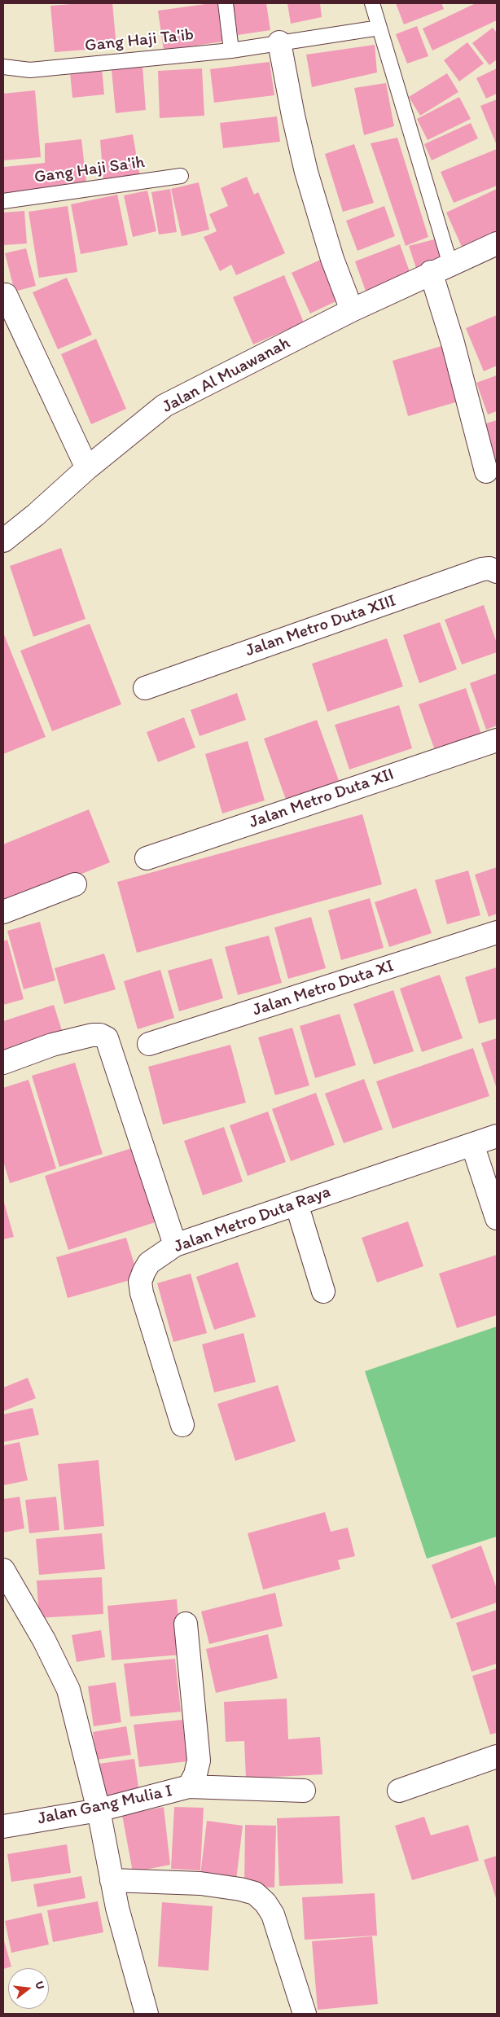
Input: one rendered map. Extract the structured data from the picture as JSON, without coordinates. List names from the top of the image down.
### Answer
{
  "streets": {
    "street": [
      "Jalan Al Muawanah",
      "Jalan Metro Duta XIII",
      "Jalan Metro Duta XII",
      "Jalan Metro Duta XI",
      "Jalan Metro Duta Raya",
      "Jalan Gang Mulia I"
    ],
    "lane": ["Gang Haji Ta'ib", "Gang Haji Sa'ih"]
  },
  "north": "right"
}
